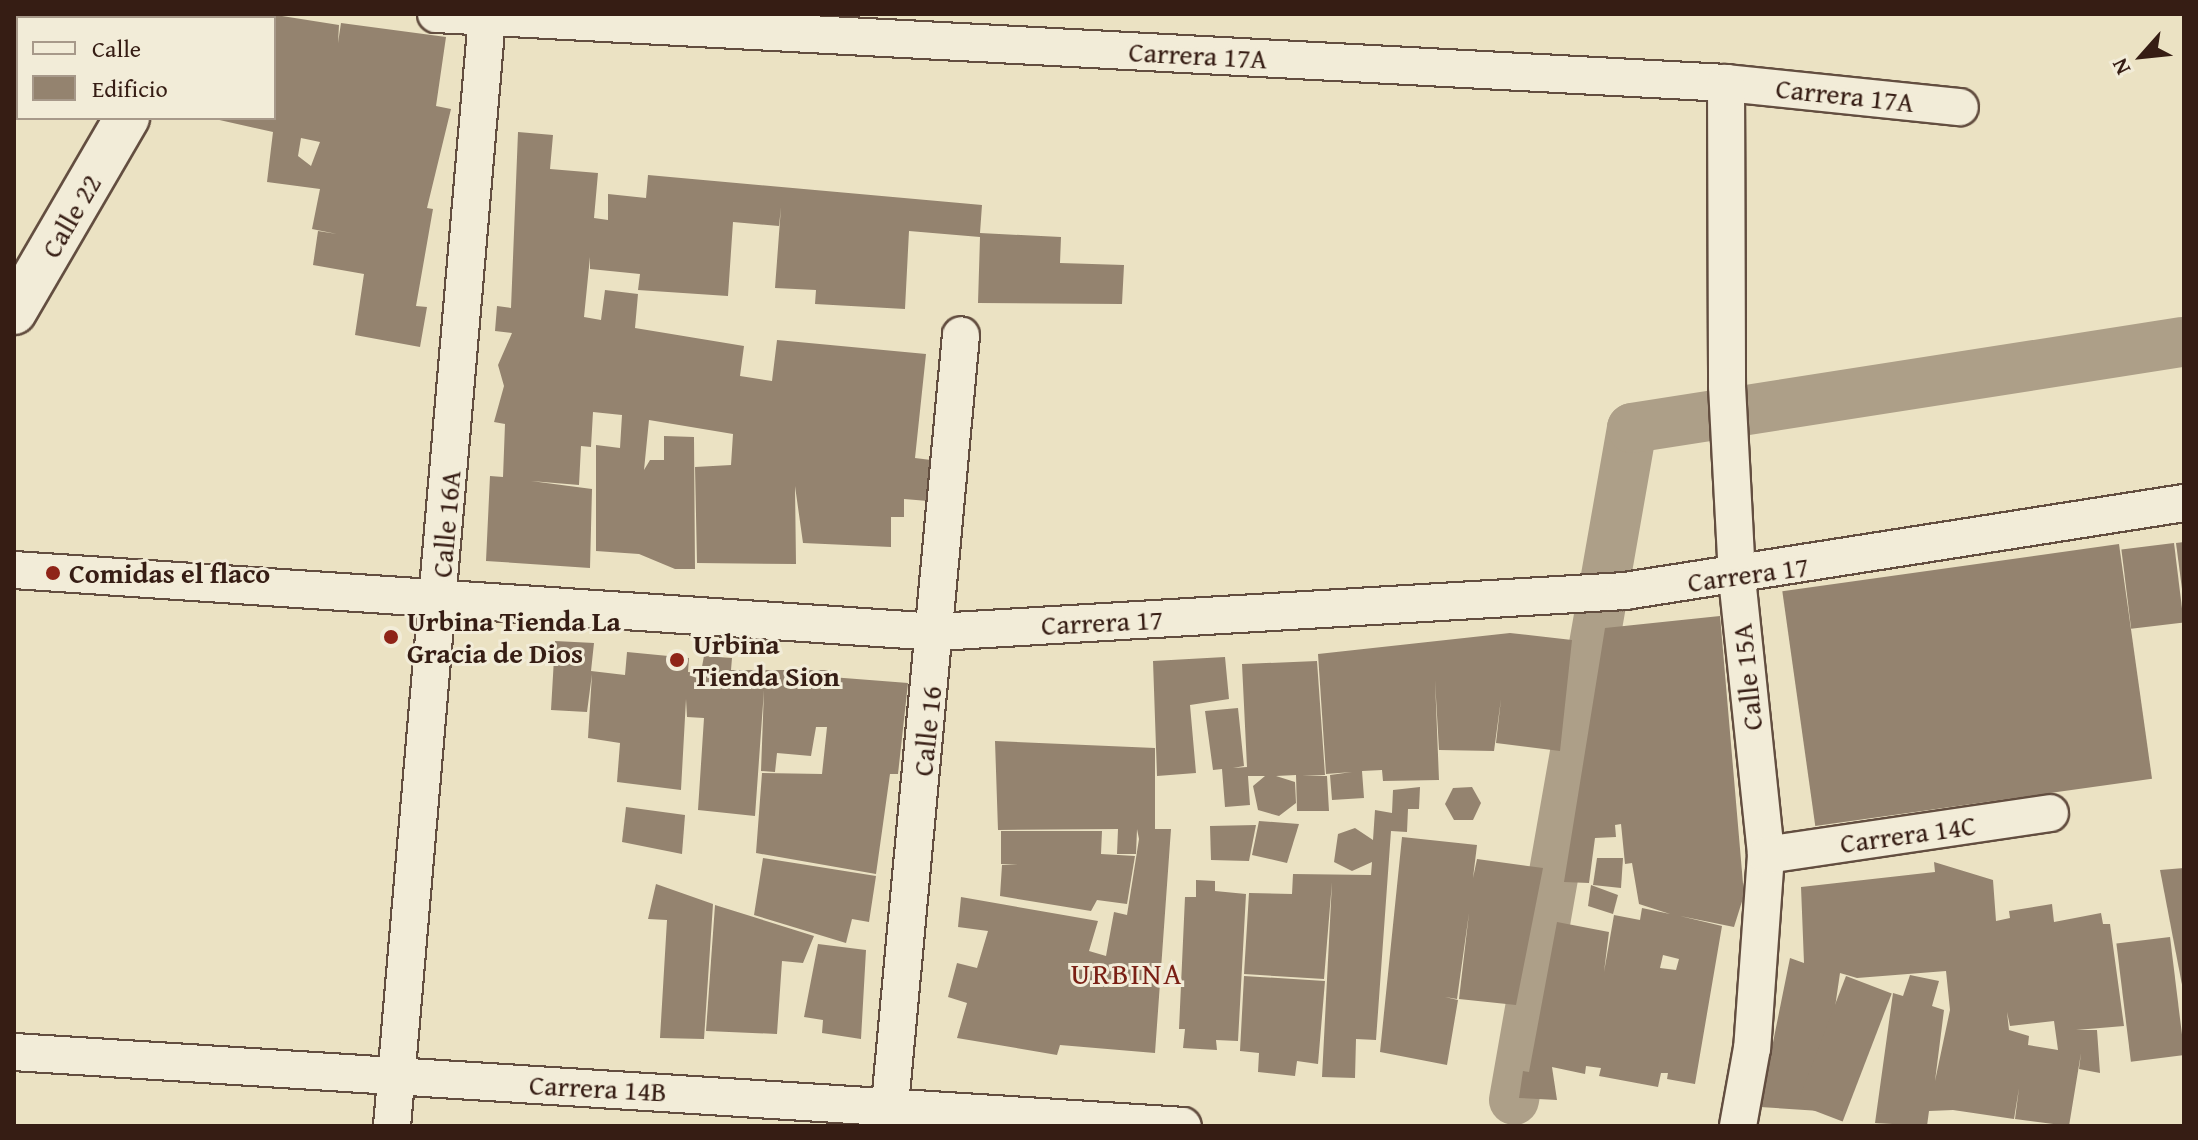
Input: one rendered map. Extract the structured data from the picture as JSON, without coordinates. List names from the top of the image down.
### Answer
{
  "streets": {
    "street": [
      "Carrera 17A",
      "Calle 22",
      "Calle 16A",
      "Carrera 17",
      "Calle 15A",
      "Calle 16",
      "Carrera 14C",
      "Carrera 14B"
    ]
  },
  "crossings": [
    ["Carrera 17A", "Calle 16A"],
    ["Carrera 17A", "Calle 15A"],
    ["Calle 16A", "Carrera 17"],
    ["Calle 16A", "Carrera 14B"],
    ["Carrera 17", "Calle 15A"],
    ["Carrera 17", "Calle 16"],
    ["Calle 15A", "Carrera 14C"],
    ["Calle 16", "Carrera 14B"]
  ],
  "districts": ["URBINA"],
  "places": ["Comidas el flaco", "Urbina Tienda La Gracia de Dios", "Urbina Tienda Sion"],
  "legend": ["Calle", "Edificio"],
  "north": "bottom left"
}
